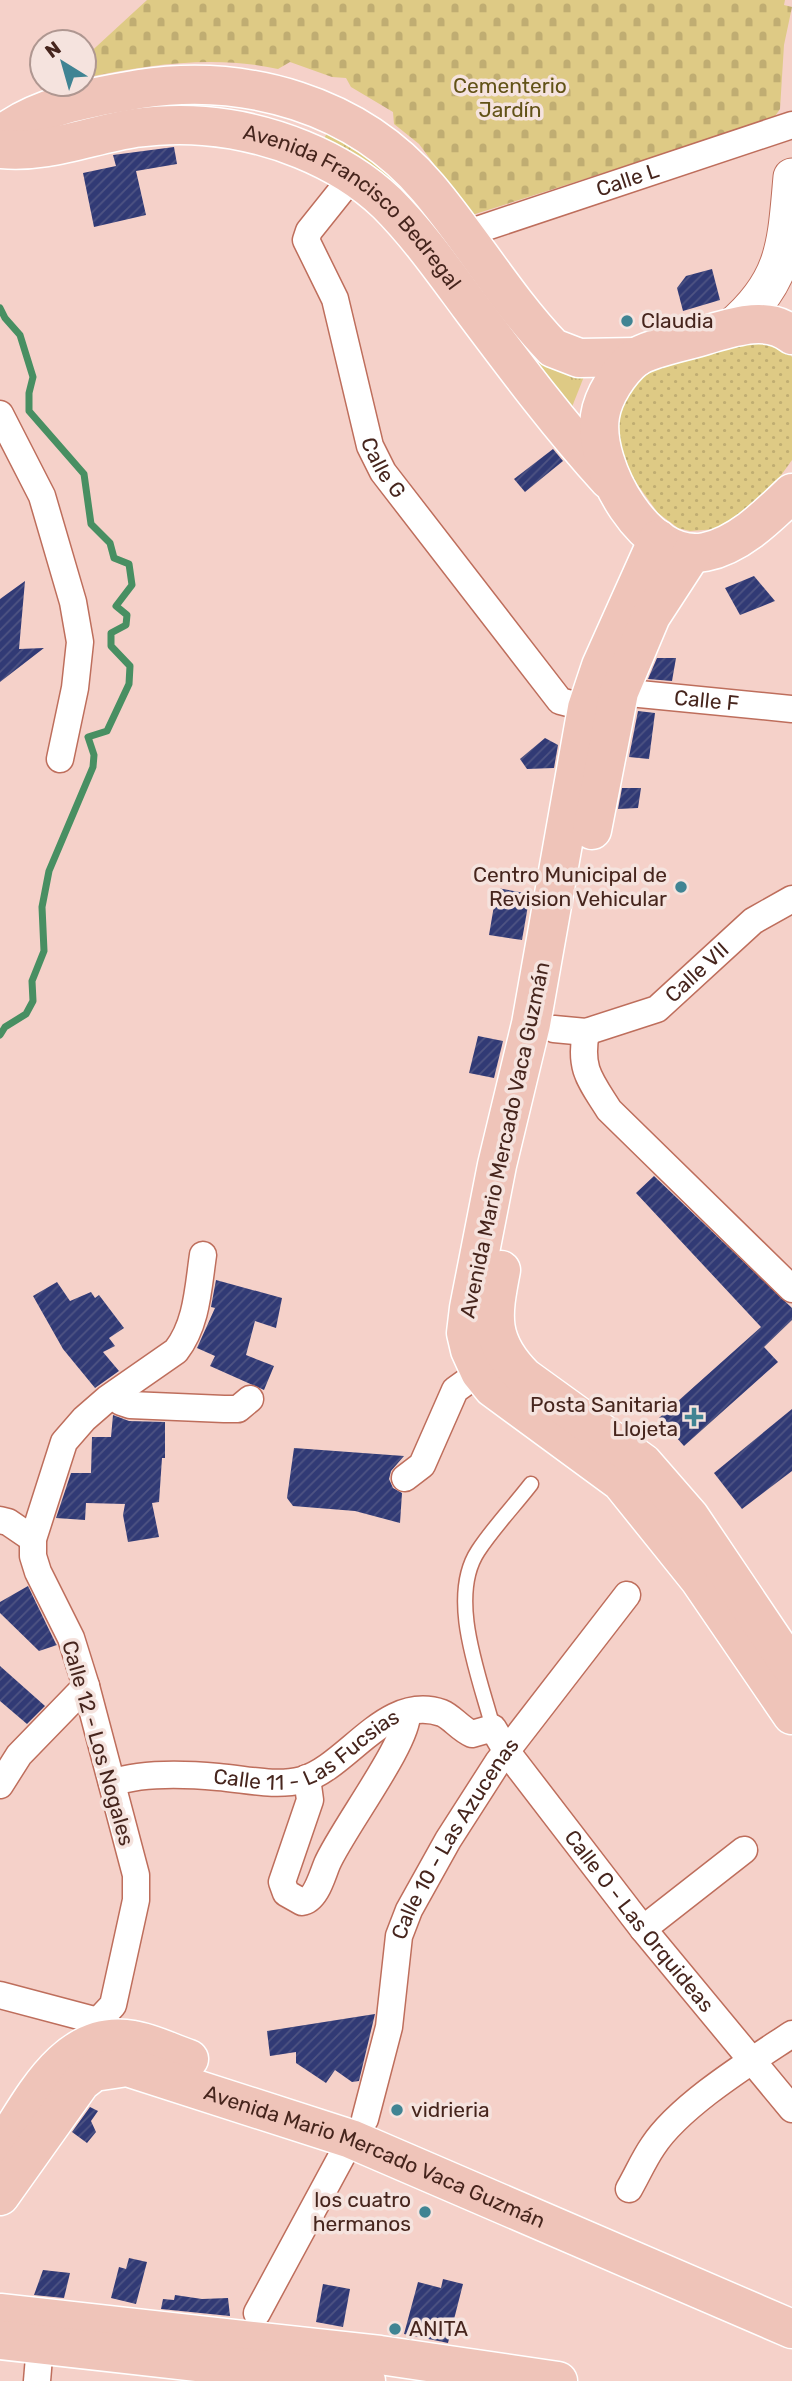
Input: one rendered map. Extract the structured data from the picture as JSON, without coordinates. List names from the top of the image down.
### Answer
{
  "streets": {
    "main road": ["Avenida Francisco Bedregal", "Avenida Mario Mercado Vaca Guzmán"],
    "street": [
      "Calle L",
      "Calle G",
      "Calle F",
      "Calle VII",
      "Calle 12 - Los Nogales",
      "Calle 11 - Las Fucsias",
      "Calle 10 - Las Azucenas",
      "Calle O - Las Orquideas"
    ]
  },
  "crossings": [
    ["Calle L", "Avenida Francisco Bedregal"],
    ["Avenida Francisco Bedregal", "Calle G"],
    ["Calle G", "Calle F"],
    ["Calle G", "Avenida Mario Mercado Vaca Guzmán"],
    ["Calle F", "Avenida Mario Mercado Vaca Guzmán"],
    ["Calle VII", "Avenida Mario Mercado Vaca Guzmán"],
    ["Avenida Mario Mercado Vaca Guzmán", "Calle 12 - Los Nogales"],
    ["Avenida Mario Mercado Vaca Guzmán", "Calle 10 - Las Azucenas"],
    ["Calle 12 - Los Nogales", "Calle 11 - Las Fucsias"],
    ["Calle 11 - Las Fucsias", "Calle O - Las Orquideas"],
    ["Calle 10 - Las Azucenas", "Calle O - Las Orquideas"]
  ],
  "parks": ["Cementerio Jardín"],
  "places": {
    "other": [
      "Claudia",
      "Centro Municipal de Revision Vehicular",
      "vidrieria",
      "los cuatro hermanos",
      "ANITA"
    ],
    "health": ["Posta Sanitaria Llojeta"]
  },
  "north": "top left"
}
